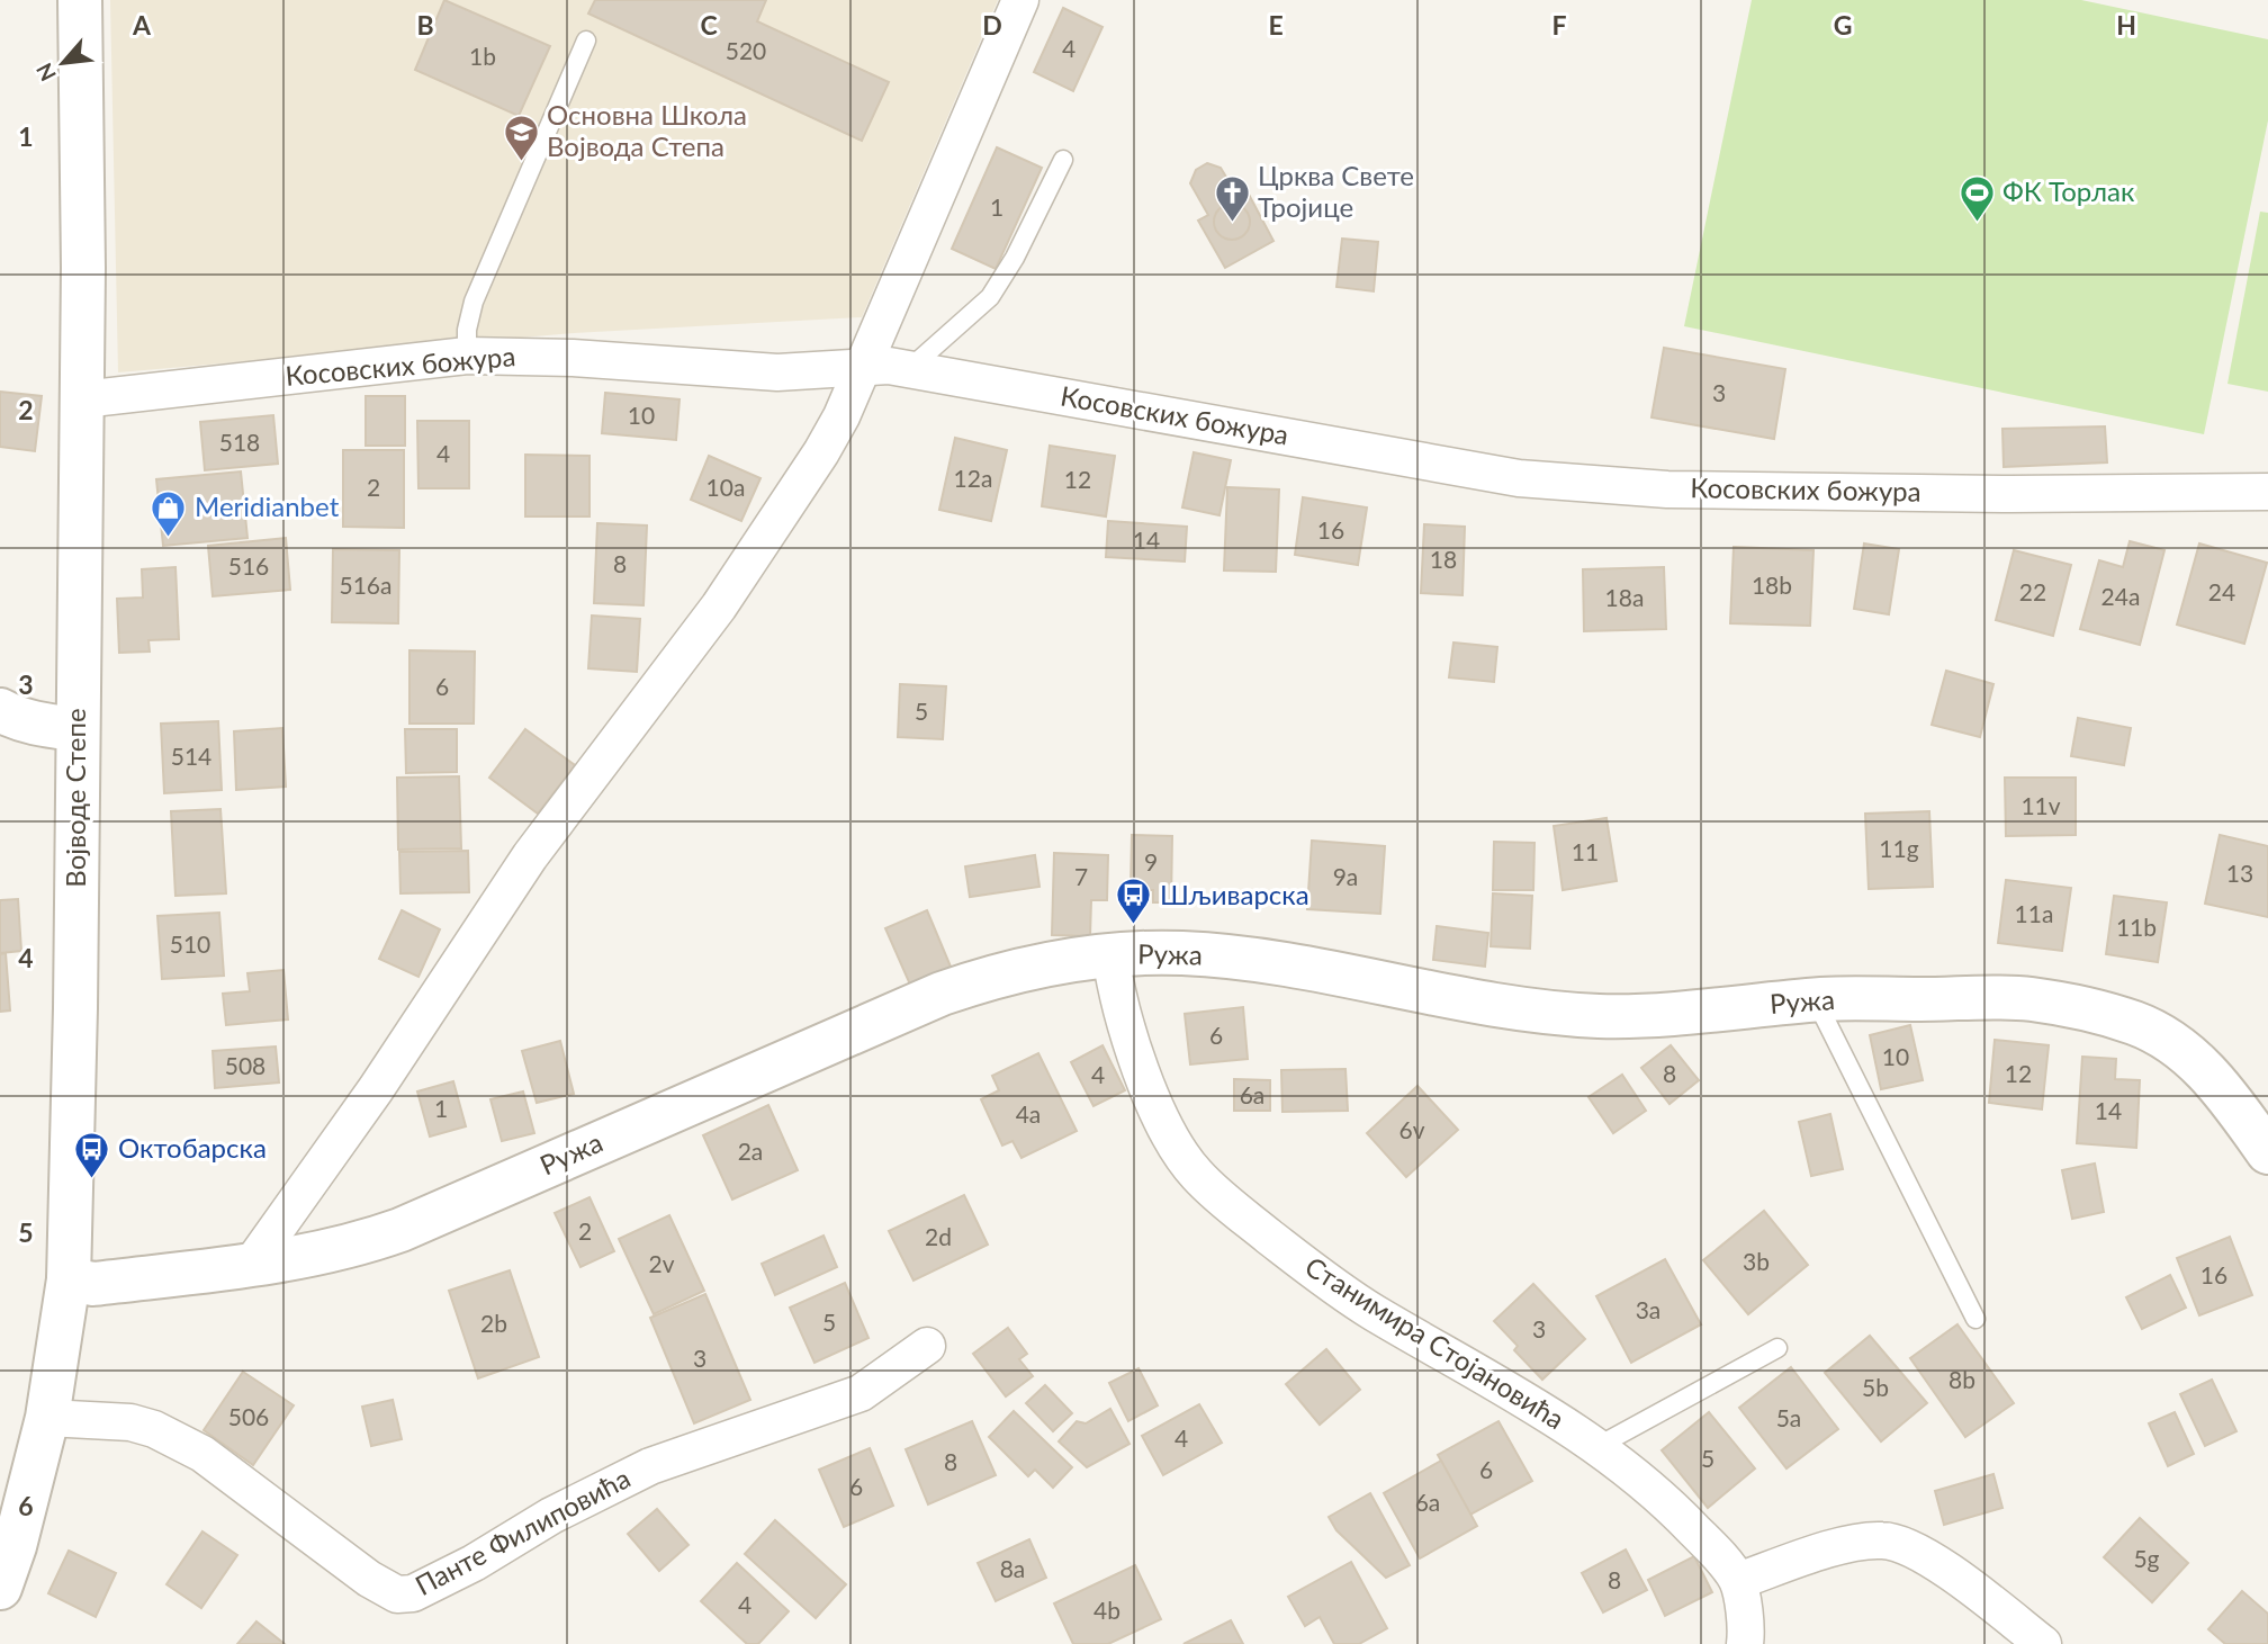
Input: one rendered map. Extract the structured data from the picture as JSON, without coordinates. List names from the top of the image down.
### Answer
{
  "streets": {
    "street": [
      "Косовских божура",
      "Војводе Степе",
      "Ружа",
      "Станимира Стојановића",
      "Панте Филиповића"
    ]
  },
  "crossings": [
    ["Косовских божура", "Војводе Степе"],
    ["Војводе Степе", "Ружа"],
    ["Војводе Степе", "Панте Филиповића"],
    ["Ружа", "Станимира Стојановића"]
  ],
  "places": {
    "school or university": ["Основна Школа Војвода Степа"],
    "church": ["Црква Свете Тројице"],
    "sports": ["ФК Торлак"],
    "shop": ["Meridianbet"],
    "bus stop": ["Шљиварска", "Октобарска"]
  },
  "house_numbers": [
    "4",
    "520",
    "1b",
    "1",
    "3",
    "10",
    "518",
    "4",
    "12a",
    "12",
    "2",
    "10a",
    "16",
    "14",
    "18",
    "8",
    "516",
    "516a",
    "18b",
    "22",
    "24",
    "24a",
    "18a",
    "6",
    "5",
    "514",
    "11v",
    "11g",
    "11",
    "9",
    "13",
    "7",
    "9a",
    "11a",
    "11b",
    "510",
    "6",
    "10",
    "508",
    "8",
    "12",
    "4",
    "6a",
    "1",
    "14",
    "4a",
    "6v",
    "2a",
    "2",
    "2d",
    "3b",
    "2v",
    "16",
    "3a",
    "5",
    "2b",
    "3",
    "3",
    "8b",
    "5b",
    "506",
    "5a",
    "4",
    "5",
    "8",
    "6",
    "6",
    "6a",
    "5g",
    "8a",
    "8",
    "4",
    "4b"
  ],
  "north": "bottom left",
  "grid": {
    "columns": [
      "A",
      "B",
      "C",
      "D",
      "E",
      "F",
      "G",
      "H"
    ],
    "rows": [
      "1",
      "2",
      "3",
      "4",
      "5",
      "6"
    ]
  }
}
